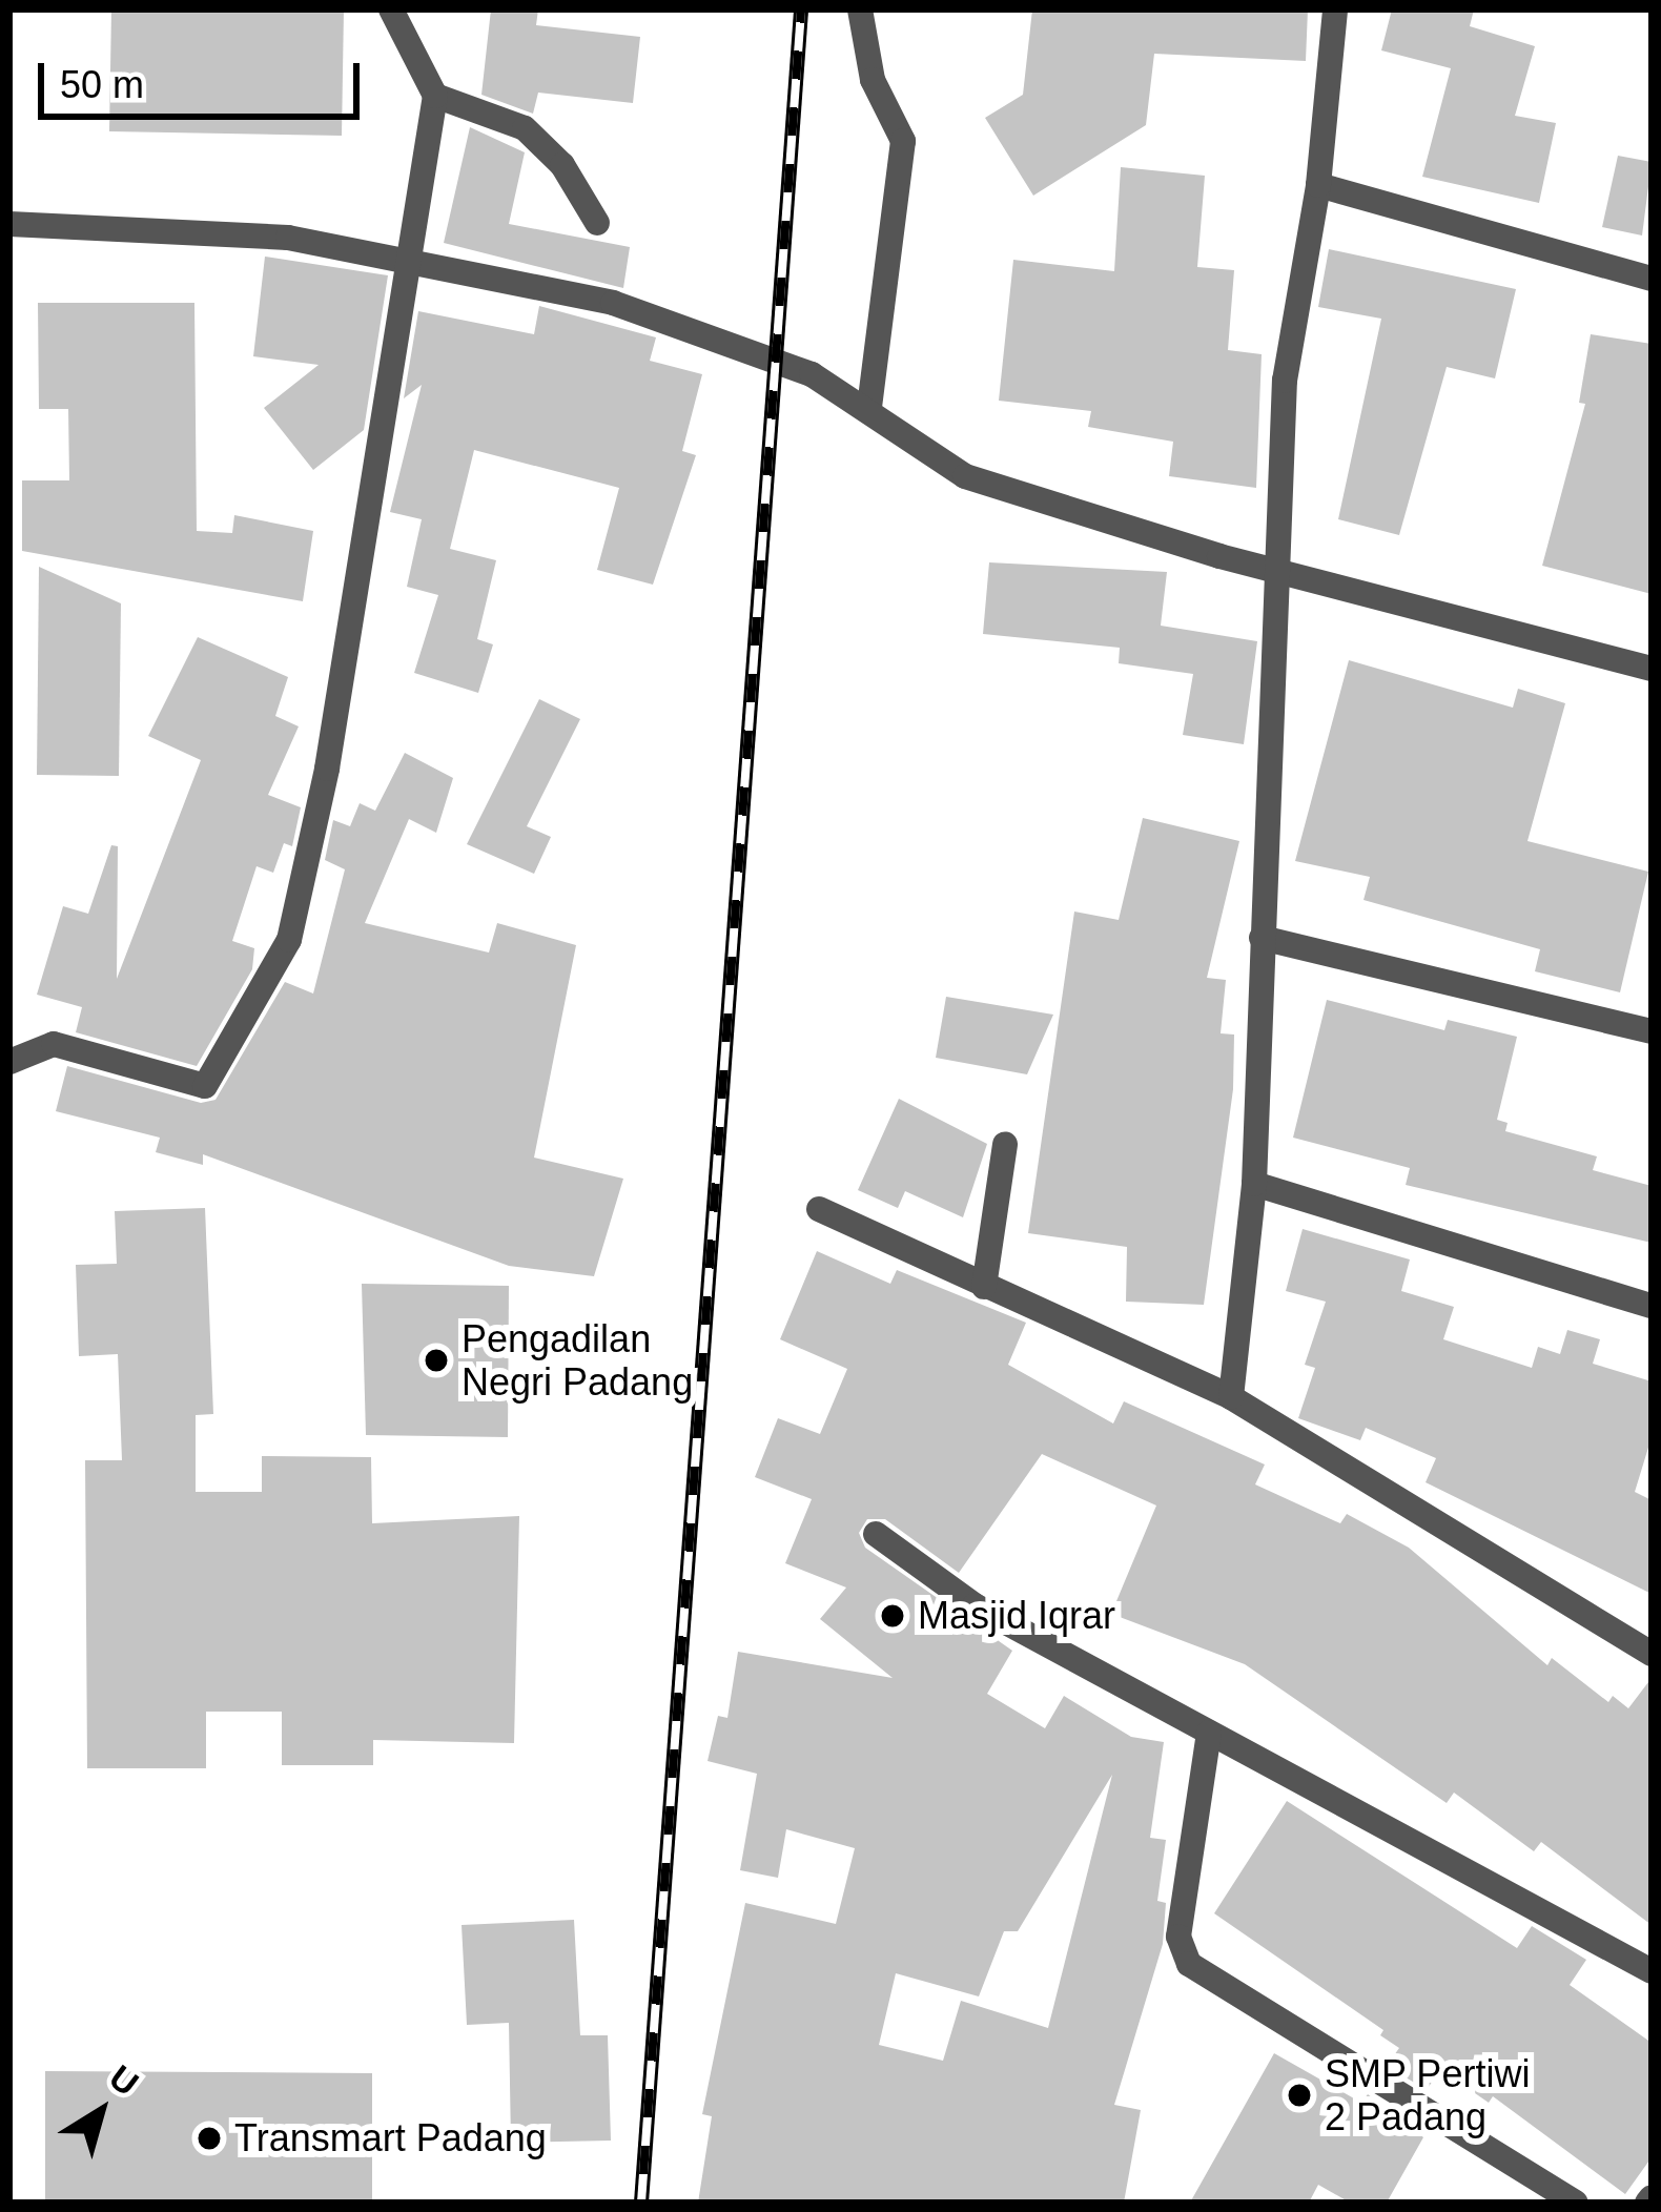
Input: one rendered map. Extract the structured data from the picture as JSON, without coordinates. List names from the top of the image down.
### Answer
{
  "places": [
    "Pengadilan Negri Padang",
    "Masjid Iqrar",
    "SMP Pertiwi 2 Padang",
    "Transmart Padang"
  ],
  "scale_bar": "50 m",
  "north": "top right"
}
